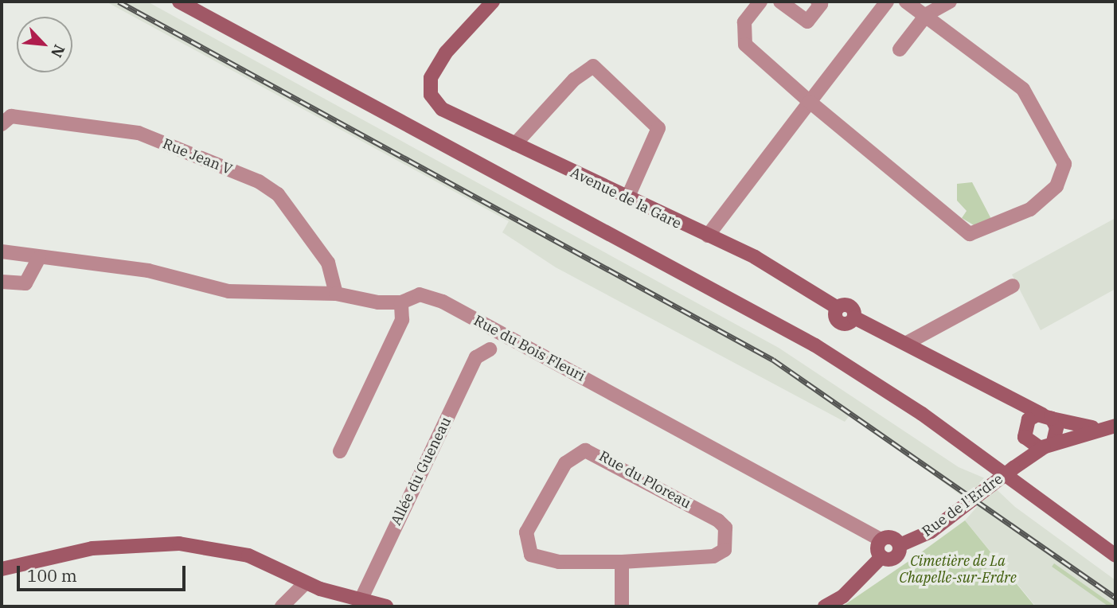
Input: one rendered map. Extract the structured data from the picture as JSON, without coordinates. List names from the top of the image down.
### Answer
{
  "streets": {
    "street": [
      "Rue Jean V",
      "Avenue de la Gare",
      "Rue du Bois Fleuri",
      "Allée du Gueneau",
      "Rue du Ploreau",
      "Rue de l'Erdre"
    ]
  },
  "crossings": [
    ["Rue Jean V", "Rue du Bois Fleuri"],
    ["Avenue de la Gare", "Rue de l'Erdre"]
  ],
  "parks": ["Cimetière de La Chapelle-sur-Erdre"],
  "scale_bar": "100 m",
  "north": "bottom right"
}
